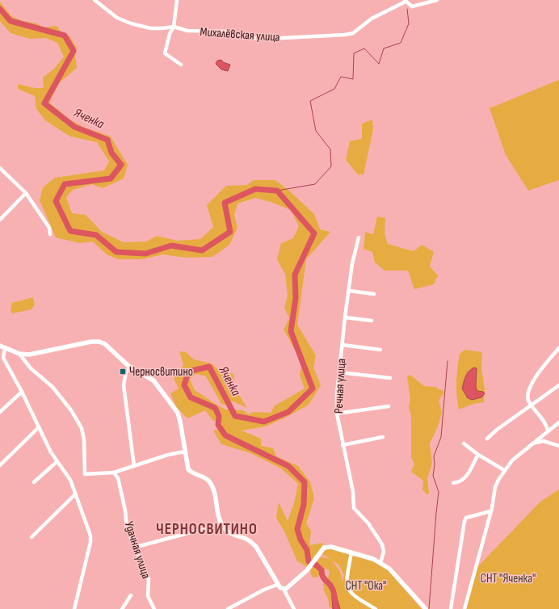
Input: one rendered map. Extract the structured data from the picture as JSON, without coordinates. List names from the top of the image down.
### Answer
{
  "streets": {
    "street": ["Михалёвская улица", "Речная улица", "Удачная улица"]
  },
  "districts": ["ЧЕРНОСВИТИНО"],
  "water": ["Яченка"],
  "parks": ["СНТ \"Яченка\"", "СНТ \"Ока\""],
  "places": {
    "transit": ["Черносвитино"]
  }
}
